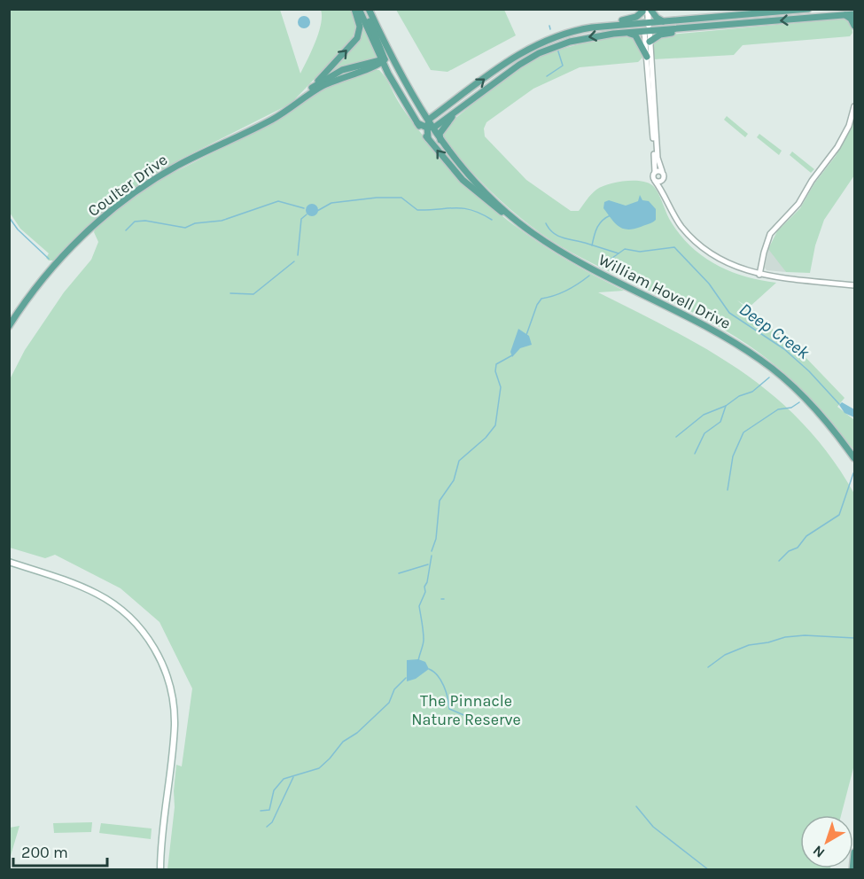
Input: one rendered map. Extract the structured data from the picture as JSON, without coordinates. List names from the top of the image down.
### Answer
{
  "streets": {
    "main road": ["Coulter Drive", "William Hovell Drive"]
  },
  "crossings": [
    ["Coulter Drive", "William Hovell Drive"]
  ],
  "water": ["Deep Creek"],
  "parks": ["The Pinnacle Nature Reserve"],
  "scale_bar": "200 m",
  "north": "bottom left"
}
